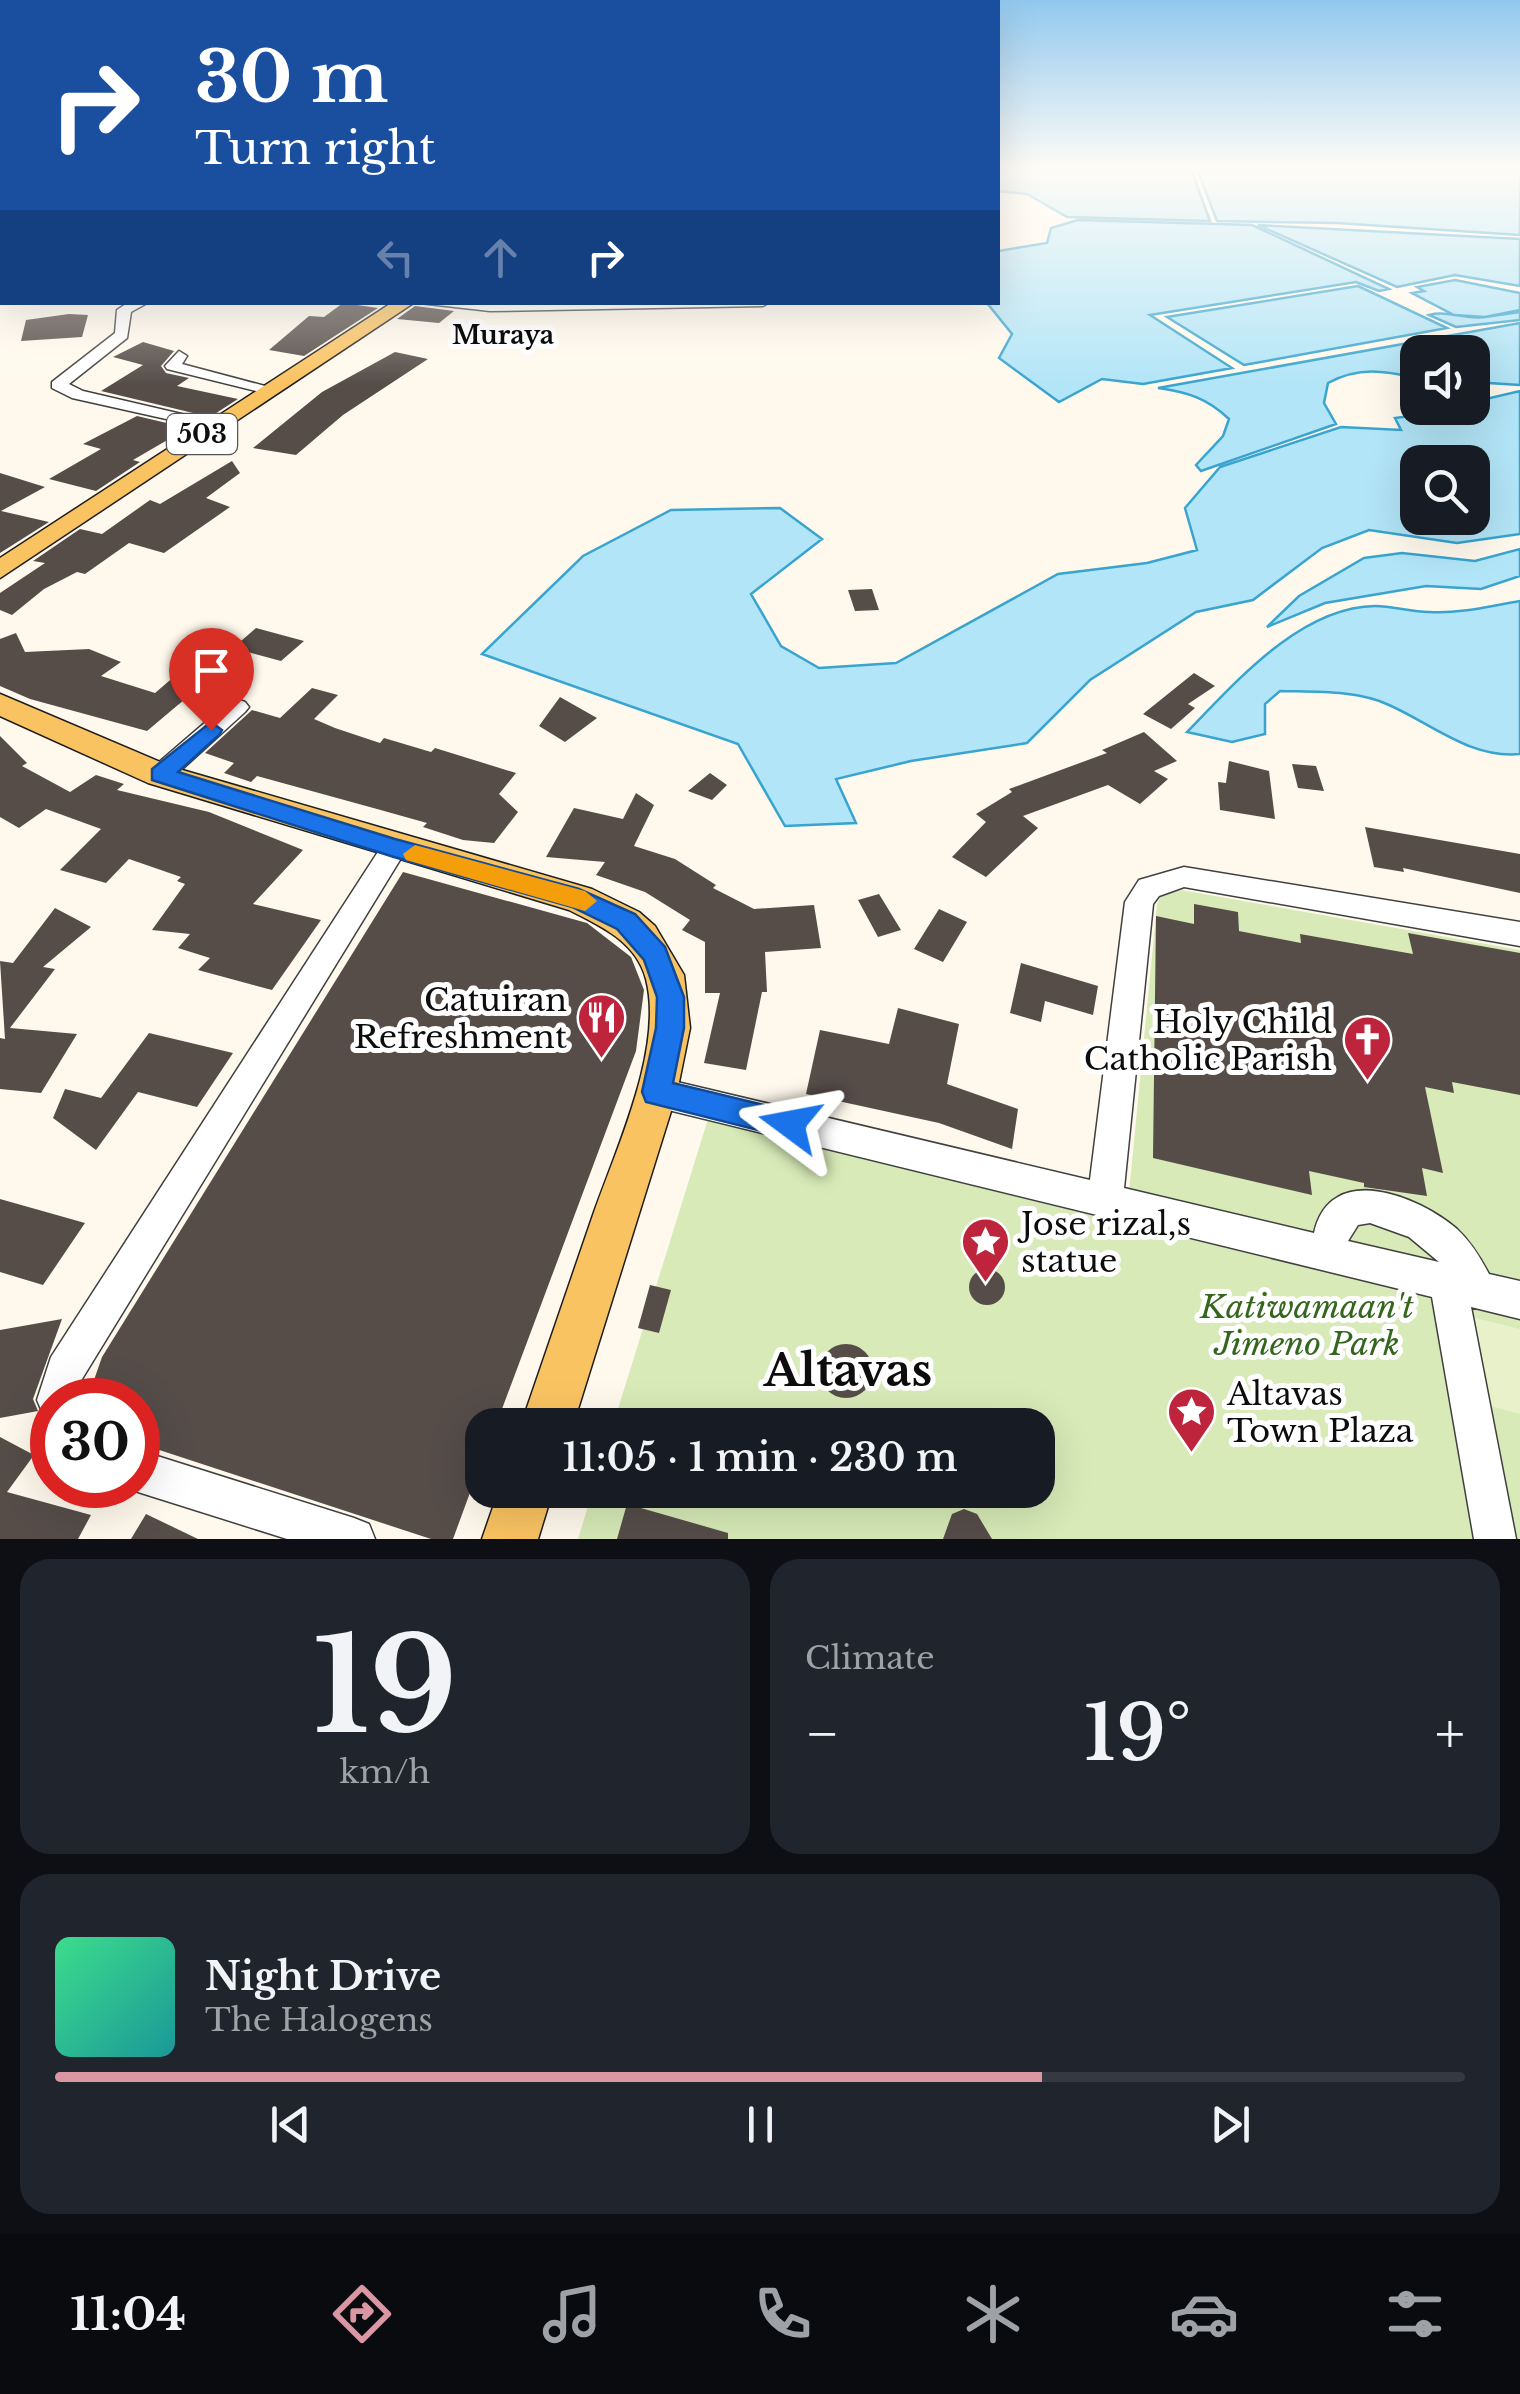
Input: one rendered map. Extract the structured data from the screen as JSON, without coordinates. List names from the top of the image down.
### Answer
{
  "streets": {
    "main road": ["503"]
  },
  "districts": ["Muraya", "Altavas"],
  "parks": ["Katiwamaan't Jimeno Park"],
  "places": {
    "restaurant": ["Catuiran Refreshment"],
    "church": ["Holy Child Catholic Parish"],
    "place": ["Jose rizal,s statue", "Altavas Town Plaza"]
  },
  "page": {
    "turn": ["30 m", "Turn right"],
    "limit": "30",
    "trip": "11:05 · 1 min · 230 m",
    "tile": [
      ["19", "km/h"],
      "Climate"
    ],
    "heat": ["−", "19°", "+"],
    "song": ["Night Drive", "The Halogens"],
    "tabs": "11:04"
  }
}
